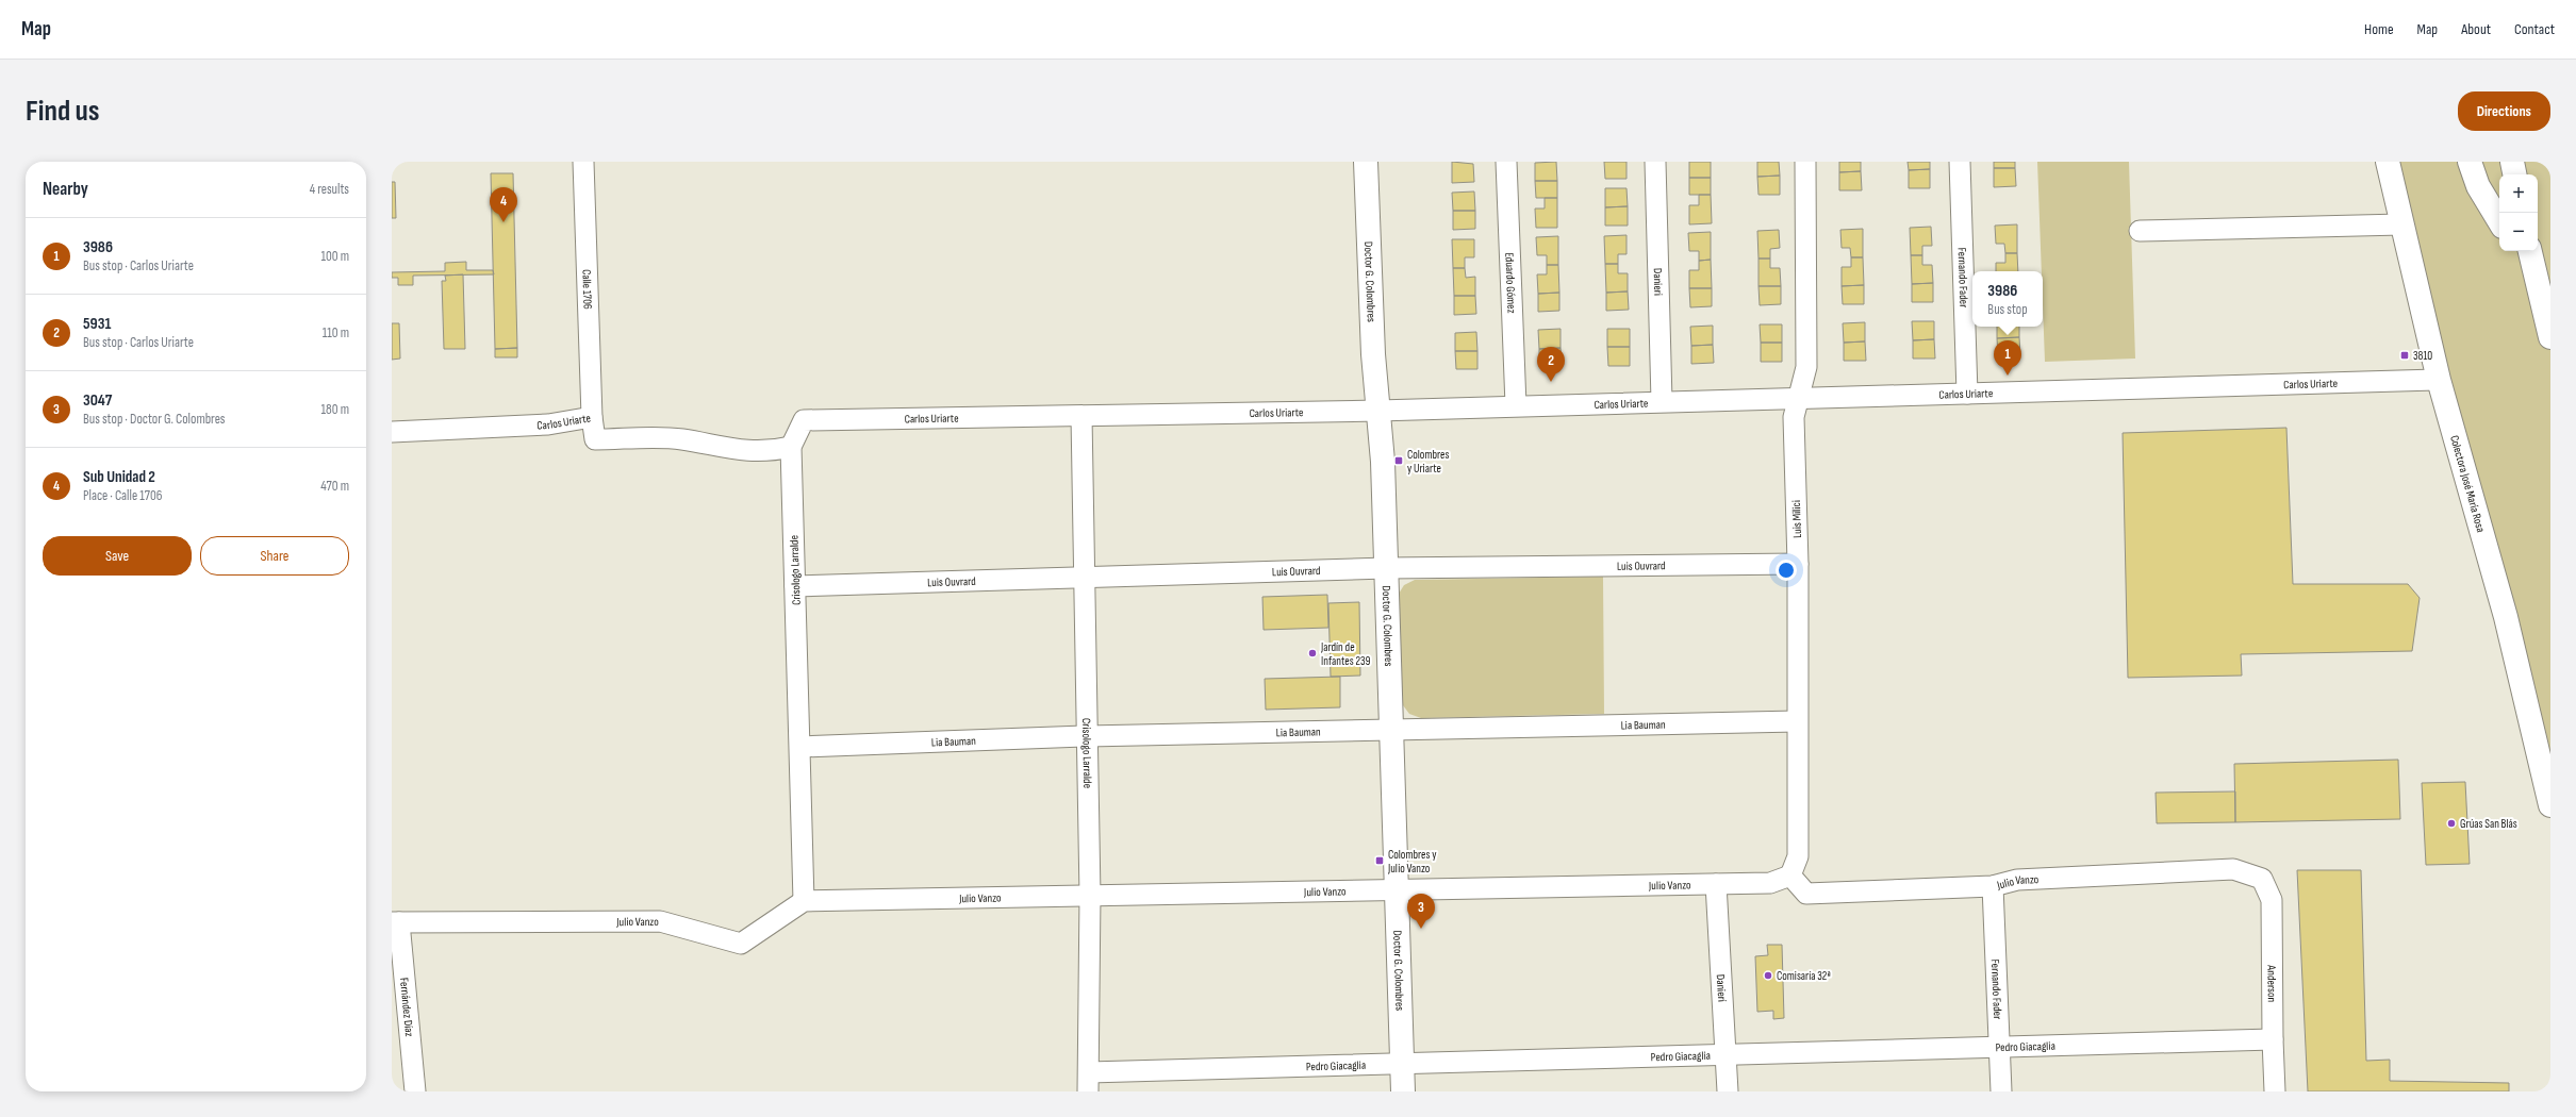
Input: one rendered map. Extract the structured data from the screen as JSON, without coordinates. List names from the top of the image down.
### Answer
{
  "streets": {
    "main road": ["Doctor G. Colombres", "Colectora José María Rosa"],
    "street": [
      "Fernando Fader",
      "Danieri",
      "Eduardo Gómez",
      "Calle 1706",
      "Carlos Uriarte",
      "Luis Milici",
      "Luis Ouvrard",
      "Crisologo Larralde",
      "Lia Bauman",
      "Julio Vanzo",
      "Anderson",
      "Fernández Díaz",
      "Pedro Giacaglia"
    ]
  },
  "crossings": [
    ["Fernando Fader", "Carlos Uriarte"],
    ["Fernando Fader", "Julio Vanzo"],
    ["Fernando Fader", "Pedro Giacaglia"],
    ["Doctor G. Colombres", "Carlos Uriarte"],
    ["Doctor G. Colombres", "Luis Ouvrard"],
    ["Doctor G. Colombres", "Lia Bauman"],
    ["Doctor G. Colombres", "Julio Vanzo"],
    ["Doctor G. Colombres", "Pedro Giacaglia"],
    ["Danieri", "Carlos Uriarte"],
    ["Danieri", "Julio Vanzo"],
    ["Danieri", "Pedro Giacaglia"],
    ["Eduardo Gómez", "Carlos Uriarte"],
    ["Calle 1706", "Carlos Uriarte"],
    ["Carlos Uriarte", "Colectora José María Rosa"],
    ["Carlos Uriarte", "Luis Milici"],
    ["Carlos Uriarte", "Crisologo Larralde"],
    ["Luis Milici", "Luis Ouvrard"],
    ["Luis Milici", "Lia Bauman"],
    ["Luis Milici", "Julio Vanzo"],
    ["Luis Ouvrard", "Crisologo Larralde"],
    ["Crisologo Larralde", "Lia Bauman"],
    ["Crisologo Larralde", "Julio Vanzo"],
    ["Crisologo Larralde", "Pedro Giacaglia"],
    ["Julio Vanzo", "Anderson"],
    ["Julio Vanzo", "Fernández Díaz"],
    ["Anderson", "Pedro Giacaglia"]
  ],
  "places": {
    "transit": ["3810", "Colombres y Uriarte", "Colombres y Julio Vanzo"],
    "other": ["Jardín de Infantes 239", "Grúas San Blás", "Comisaría 32ª"]
  },
  "page": {
    "header": "Map",
    "nav": [
      "Home",
      "Map",
      "About",
      "Contact"
    ],
    "buttons": [
      "Directions",
      ["Save", "Share"]
    ],
    "title": "Find us",
    "heading": ["Nearby", "4 results"],
    "map_buttons": ["+", "−"],
    "pins": [
      "4",
      "1",
      "2",
      "3"
    ],
    "list": [
      {
        "mark": "1",
        "name": "3986",
        "note": "Bus stop · Carlos Uriarte",
        "value": "100 m"
      },
      {
        "mark": "2",
        "name": "5931",
        "note": "Bus stop · Carlos Uriarte",
        "value": "110 m"
      },
      {
        "mark": "3",
        "name": "3047",
        "note": "Bus stop · Doctor G. Colombres",
        "value": "180 m"
      },
      {
        "mark": "4",
        "name": "Sub Unidad 2",
        "note": "Place · Calle 1706",
        "value": "470 m"
      }
    ],
    "popup": ["3986", "Bus stop"]
  }
}
